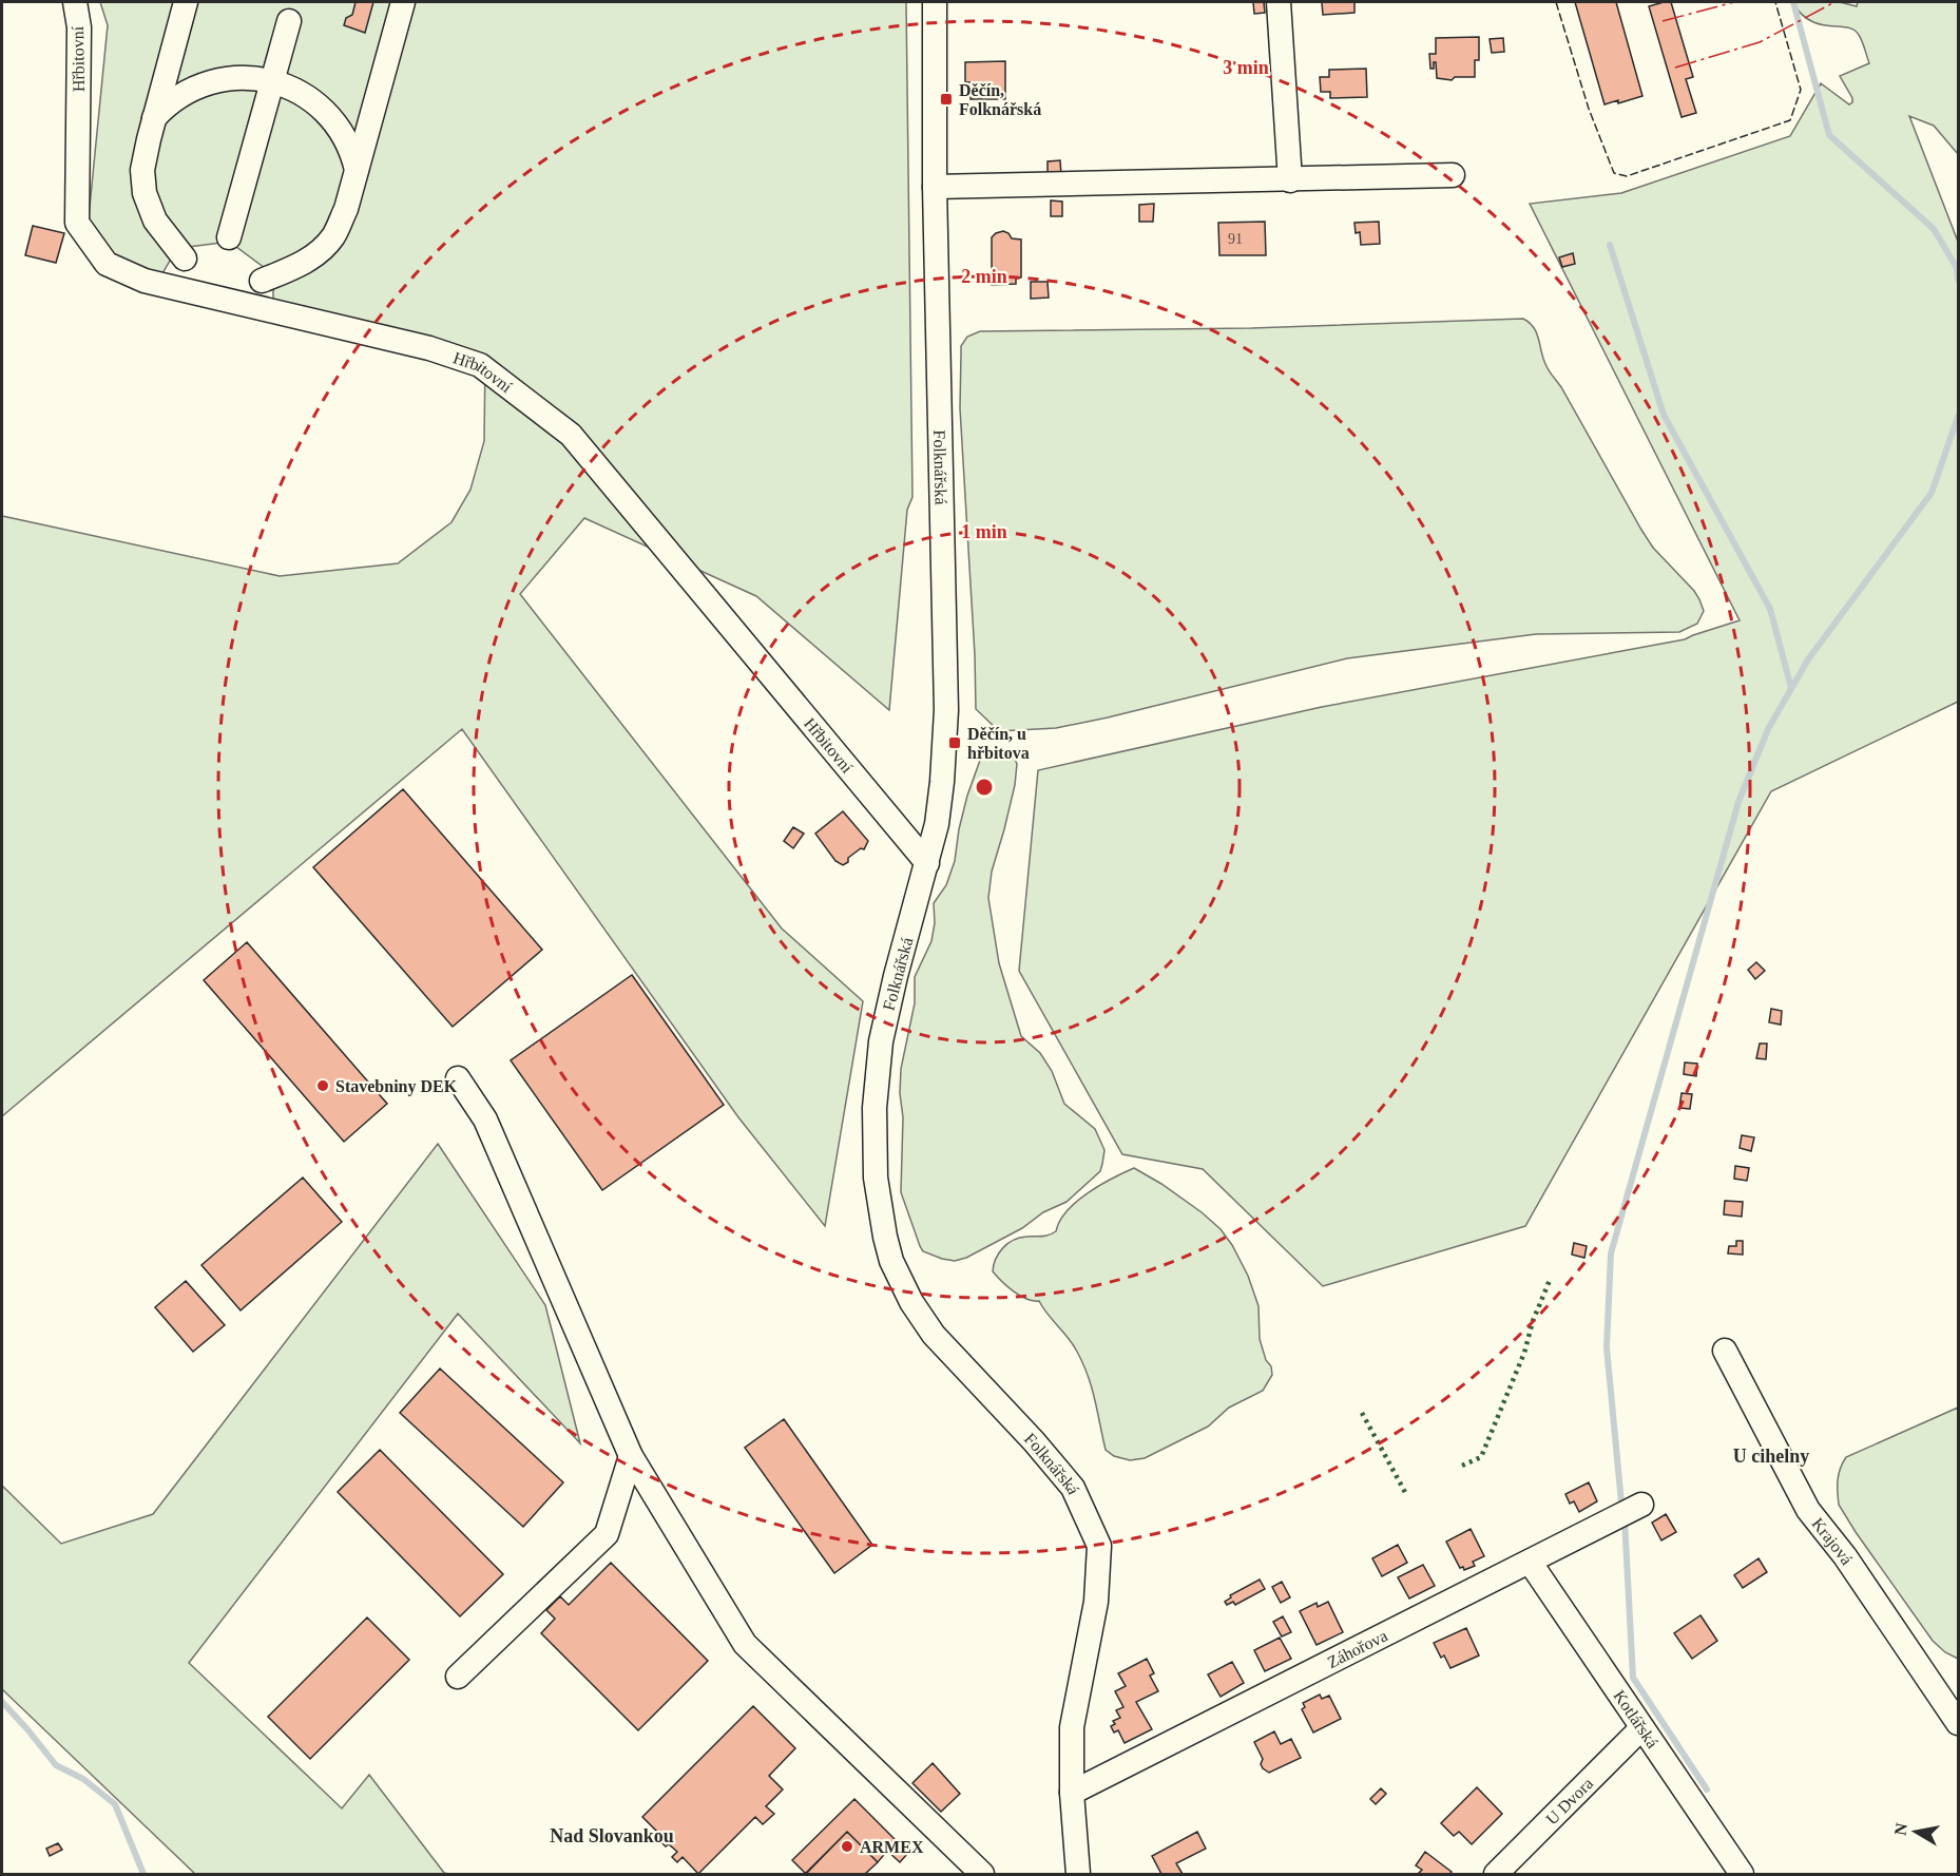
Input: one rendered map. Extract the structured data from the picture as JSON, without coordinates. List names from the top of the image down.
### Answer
{
  "streets": {
    "street": [
      "Hřbitovní",
      "Folknářská",
      "Krajová",
      "Záhořova",
      "Kotlářská",
      "U Dvora"
    ]
  },
  "crossings": [
    ["Hřbitovní", "Folknářská"],
    ["Folknářská", "Záhořova"],
    ["Záhořova", "Kotlářská"],
    ["Kotlářská", "U Dvora"]
  ],
  "districts": ["U cihelny", "Nad Slovankou"],
  "places": {
    "transit": ["Děčín, Folknářská", "Děčín, u hřbitova"],
    "other": ["Stavebniny DEK", "ARMEX"]
  },
  "house_numbers": ["91"],
  "north": "left",
  "rings": ["3 min", "2 min", "1 min"]
}
